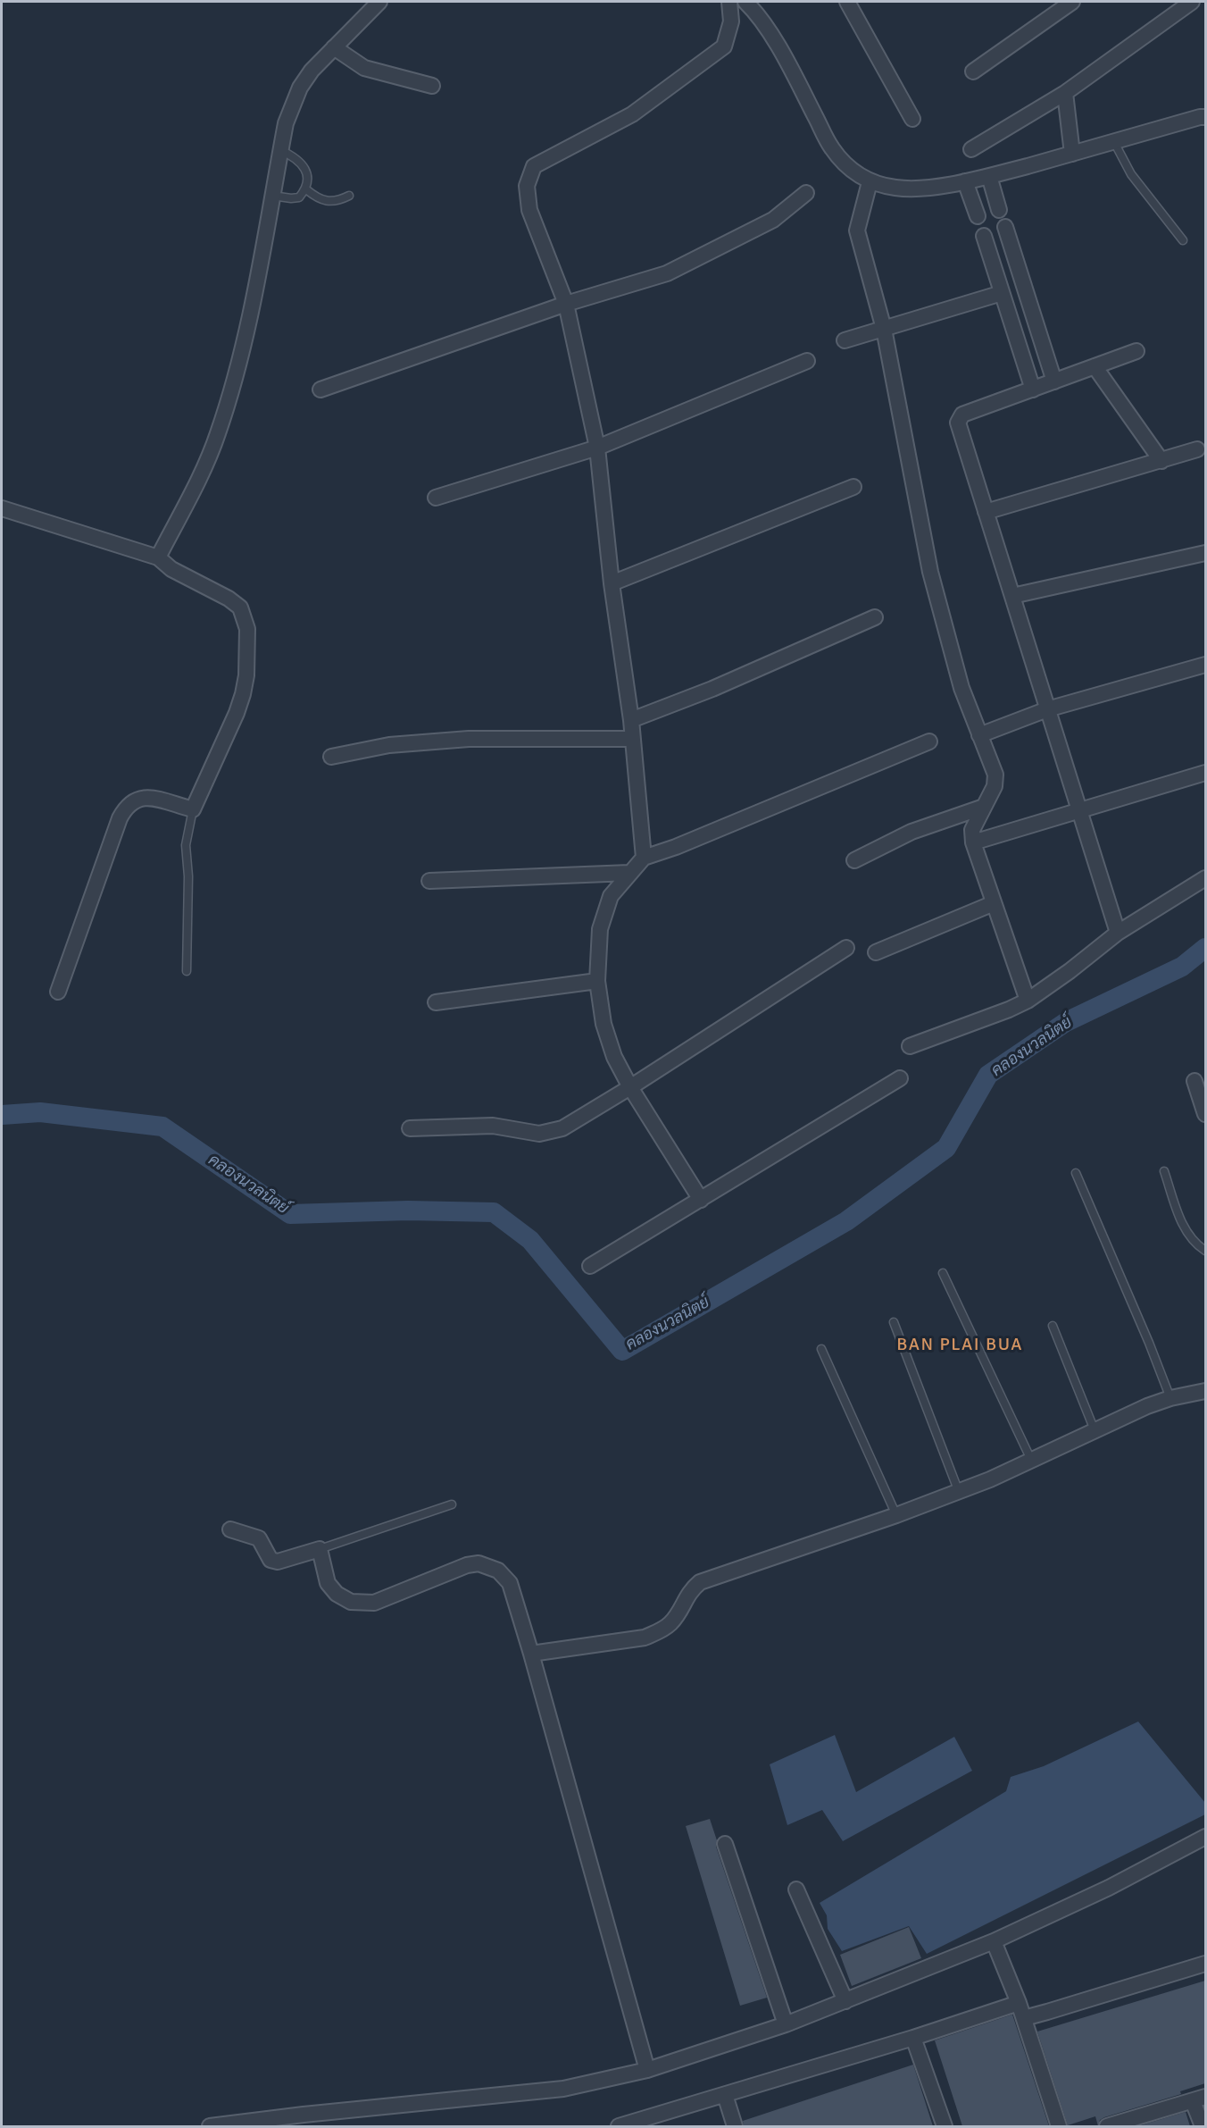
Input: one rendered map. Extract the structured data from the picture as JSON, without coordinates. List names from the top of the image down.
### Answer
{
  "districts": ["BAN PLAI BUA"],
  "water": ["คลองนวลนิตย์"]
}
